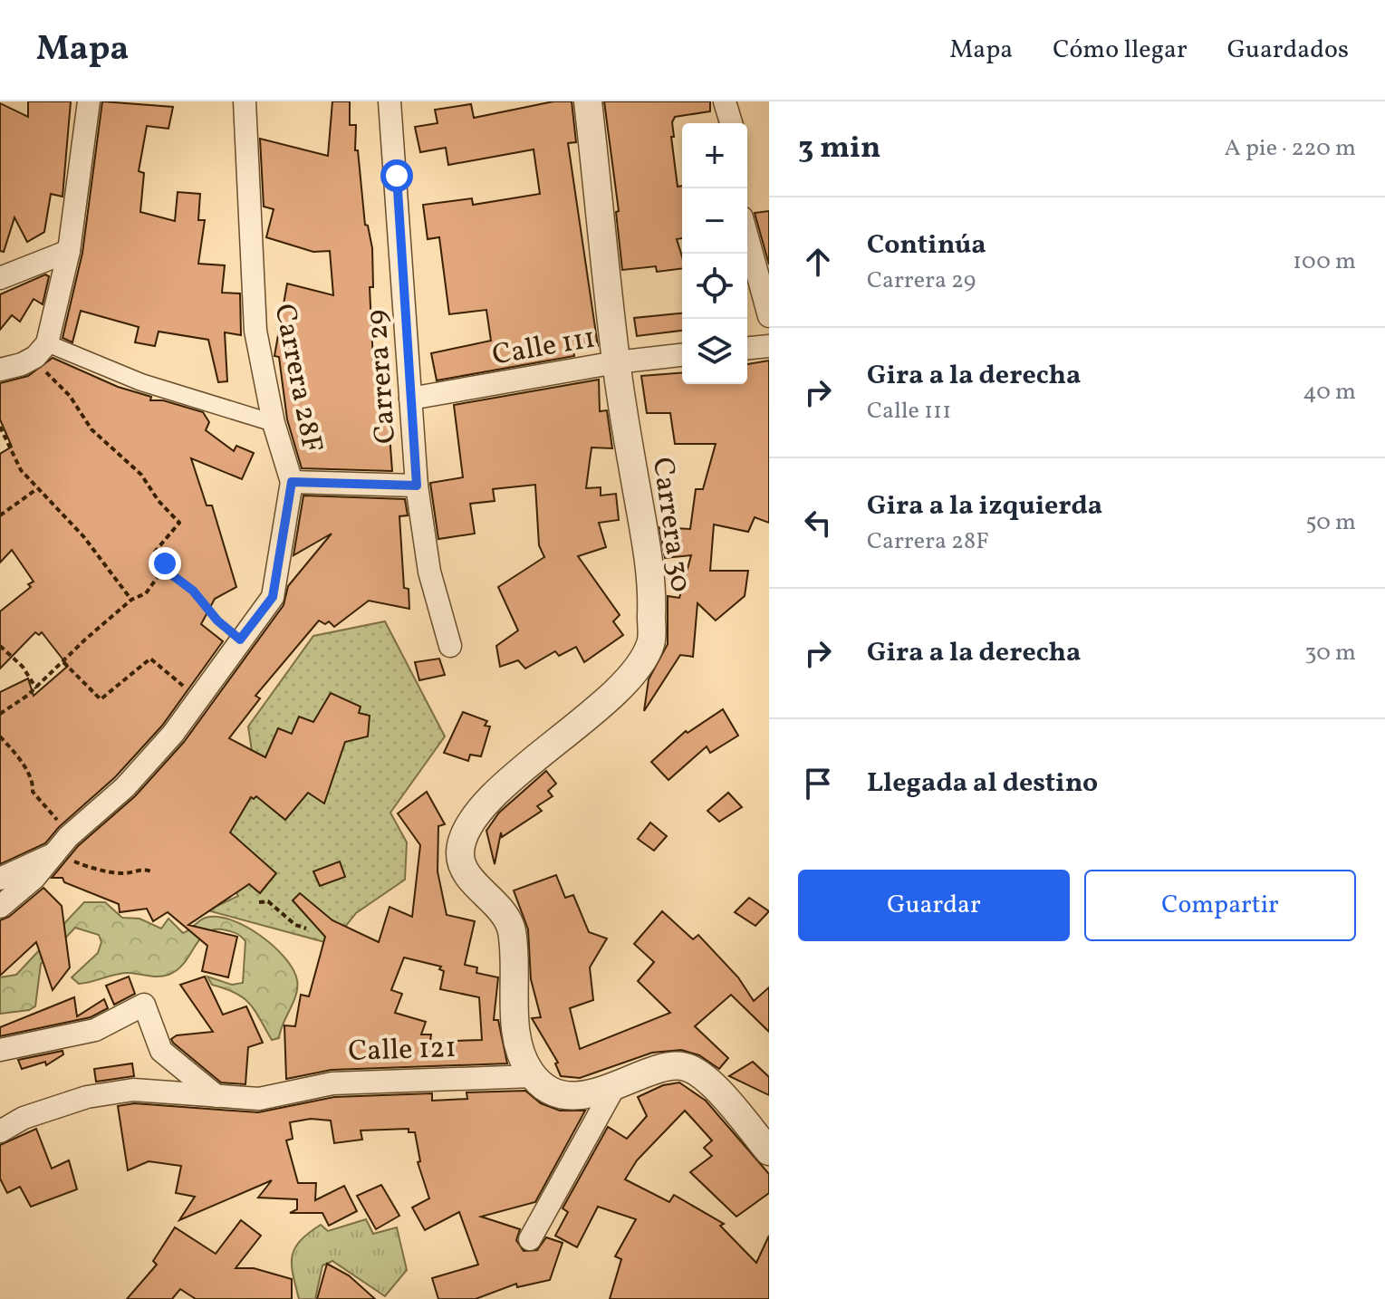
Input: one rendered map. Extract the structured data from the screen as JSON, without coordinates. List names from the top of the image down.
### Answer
{
  "streets": {
    "street": [
      "Calle 111",
      "Carrera 29",
      "Carrera 28F",
      "Carrera 30",
      "Calle 121"
    ]
  },
  "crossings": [
    ["Calle 111", "Carrera 29"],
    ["Calle 111", "Carrera 30"],
    ["Carrera 30", "Calle 121"]
  ],
  "page": {
    "header": "Mapa",
    "nav": ["Mapa", "Cómo llegar", "Guardados"],
    "heading": ["3 min", "A pie · 220 m"],
    "map_buttons": ["+", "−"],
    "list": [
      ["Continúa", "Carrera 29", "100 m"],
      ["Gira a la derecha", "Calle 111", "40 m"],
      ["Gira a la izquierda", "Carrera 28F", "50 m"],
      ["Gira a la derecha", "30 m"],
      "Llegada al destino"
    ],
    "buttons": ["Guardar", "Compartir"]
  }
}
